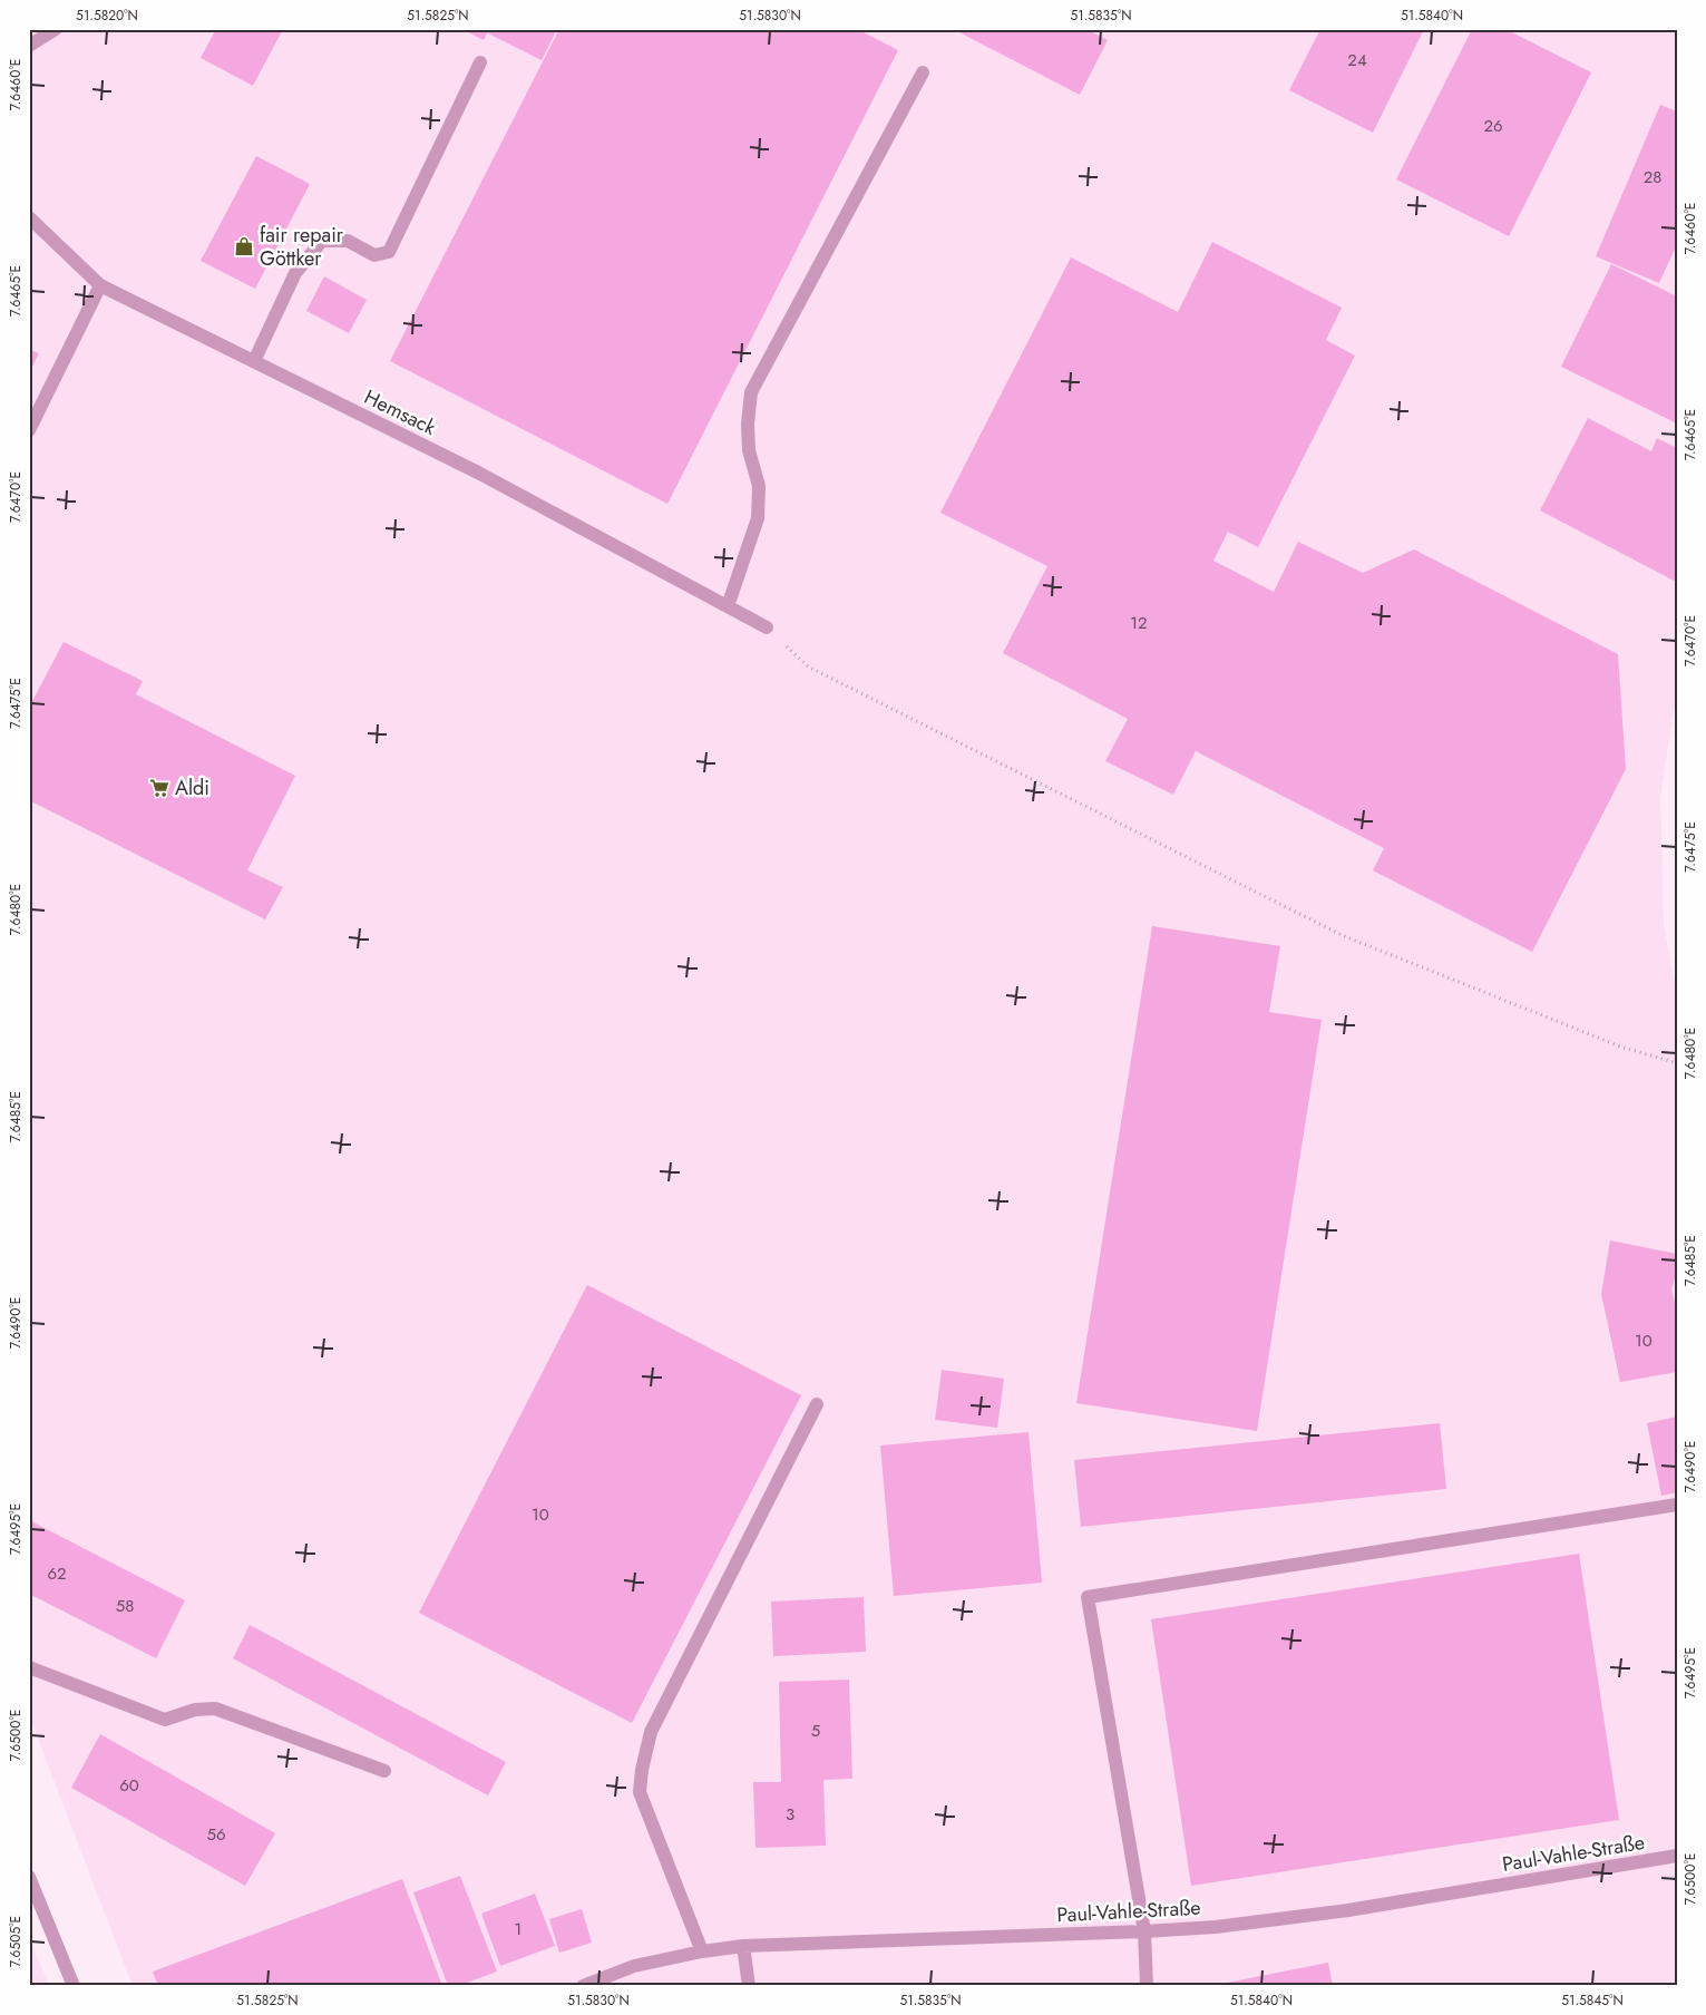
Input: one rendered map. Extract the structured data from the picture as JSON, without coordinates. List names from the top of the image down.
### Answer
{
  "streets": {
    "street": ["Hemsack", "Paul-Vahle-Straße"]
  },
  "places": {
    "shop": ["fair repair Göttker"],
    "supermarket": ["Aldi"]
  },
  "house_numbers": [
    "24",
    "26",
    "28",
    "12",
    "10",
    "10",
    "62",
    "58",
    "5",
    "60",
    "3",
    "56",
    "1"
  ],
  "coordinates": [
    "51.5820°N",
    "51.5825°N",
    "51.5830°N",
    "51.5835°N",
    "51.5840°N",
    "7.6460°E",
    "7.6465°E",
    "7.6470°E",
    "7.6475°E",
    "7.6480°E",
    "7.6485°E",
    "7.6490°E",
    "7.6495°E",
    "7.6500°E",
    "7.6505°E",
    "51.5845°N"
  ]
}
